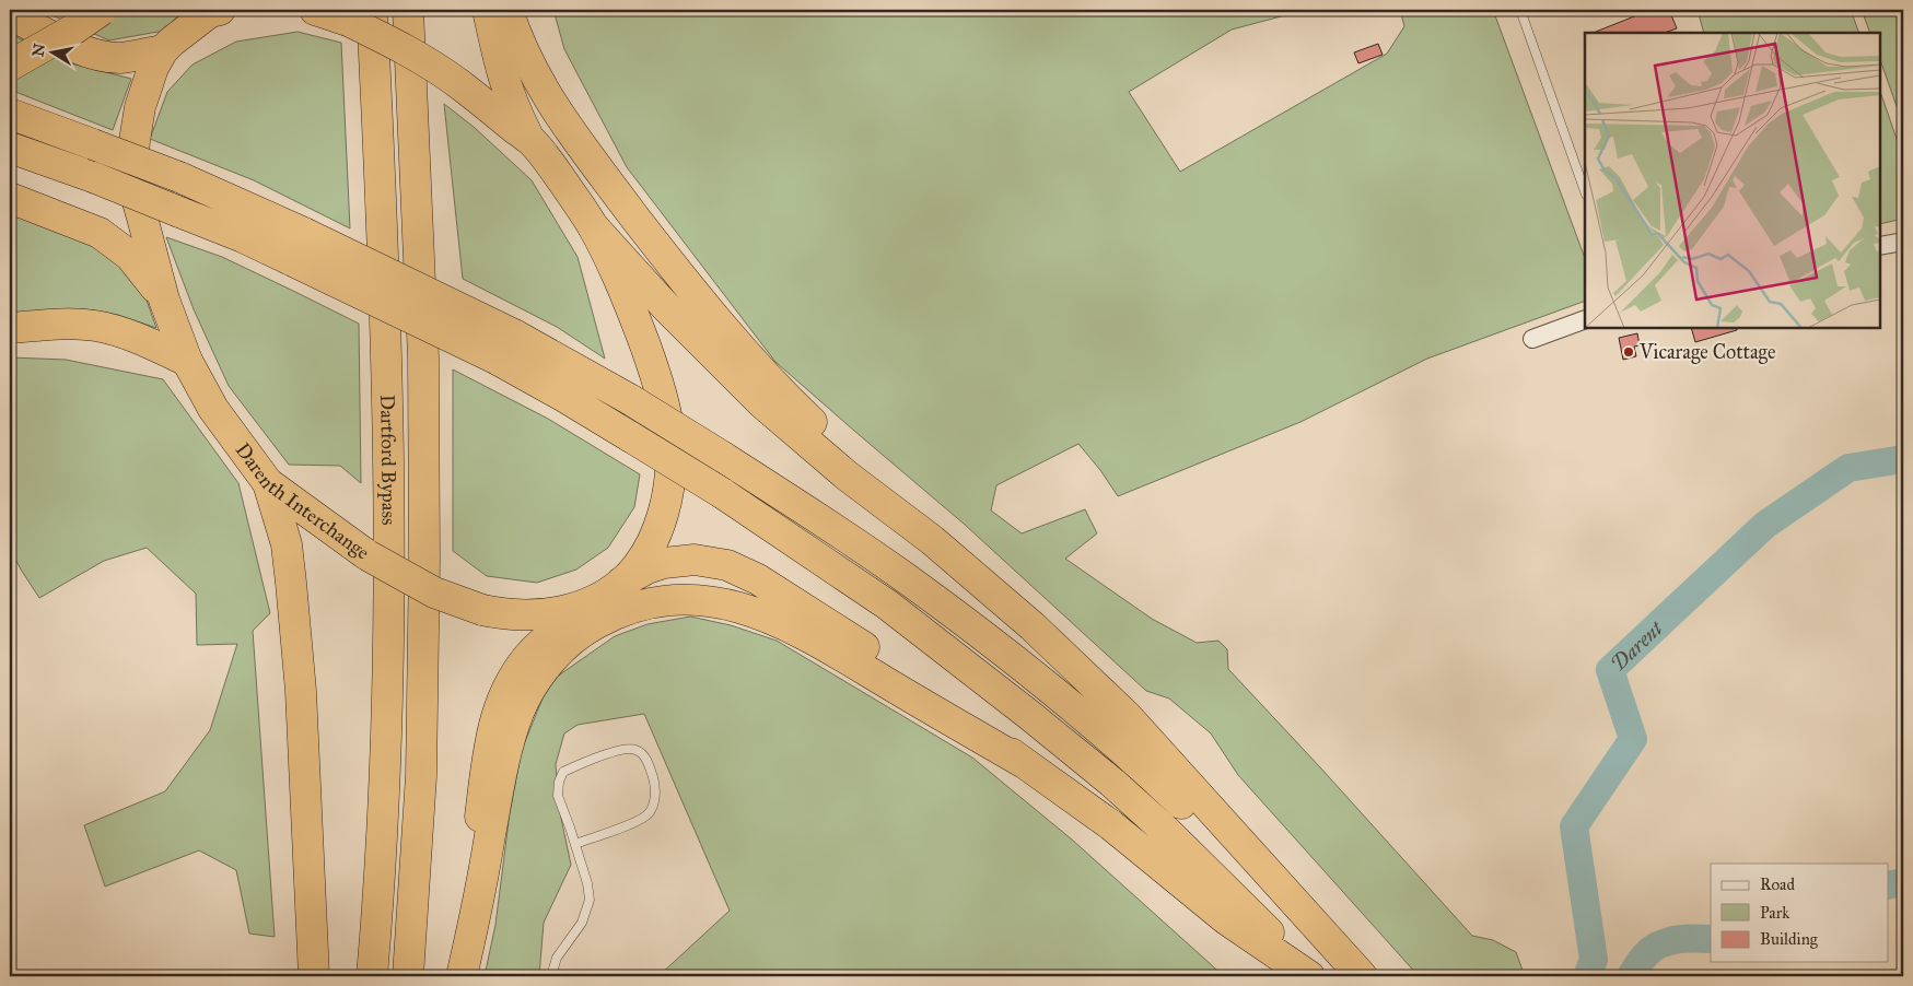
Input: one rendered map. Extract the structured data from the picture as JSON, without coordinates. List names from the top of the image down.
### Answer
{
  "streets": {
    "highway": ["Dartford Bypass", "Darenth Interchange"]
  },
  "crossings": [
    ["Dartford Bypass", "Darenth Interchange"]
  ],
  "water": ["Darent"],
  "places": ["Vicarage Cottage"],
  "legend": ["Road", "Park", "Building"],
  "north": "left"
}
